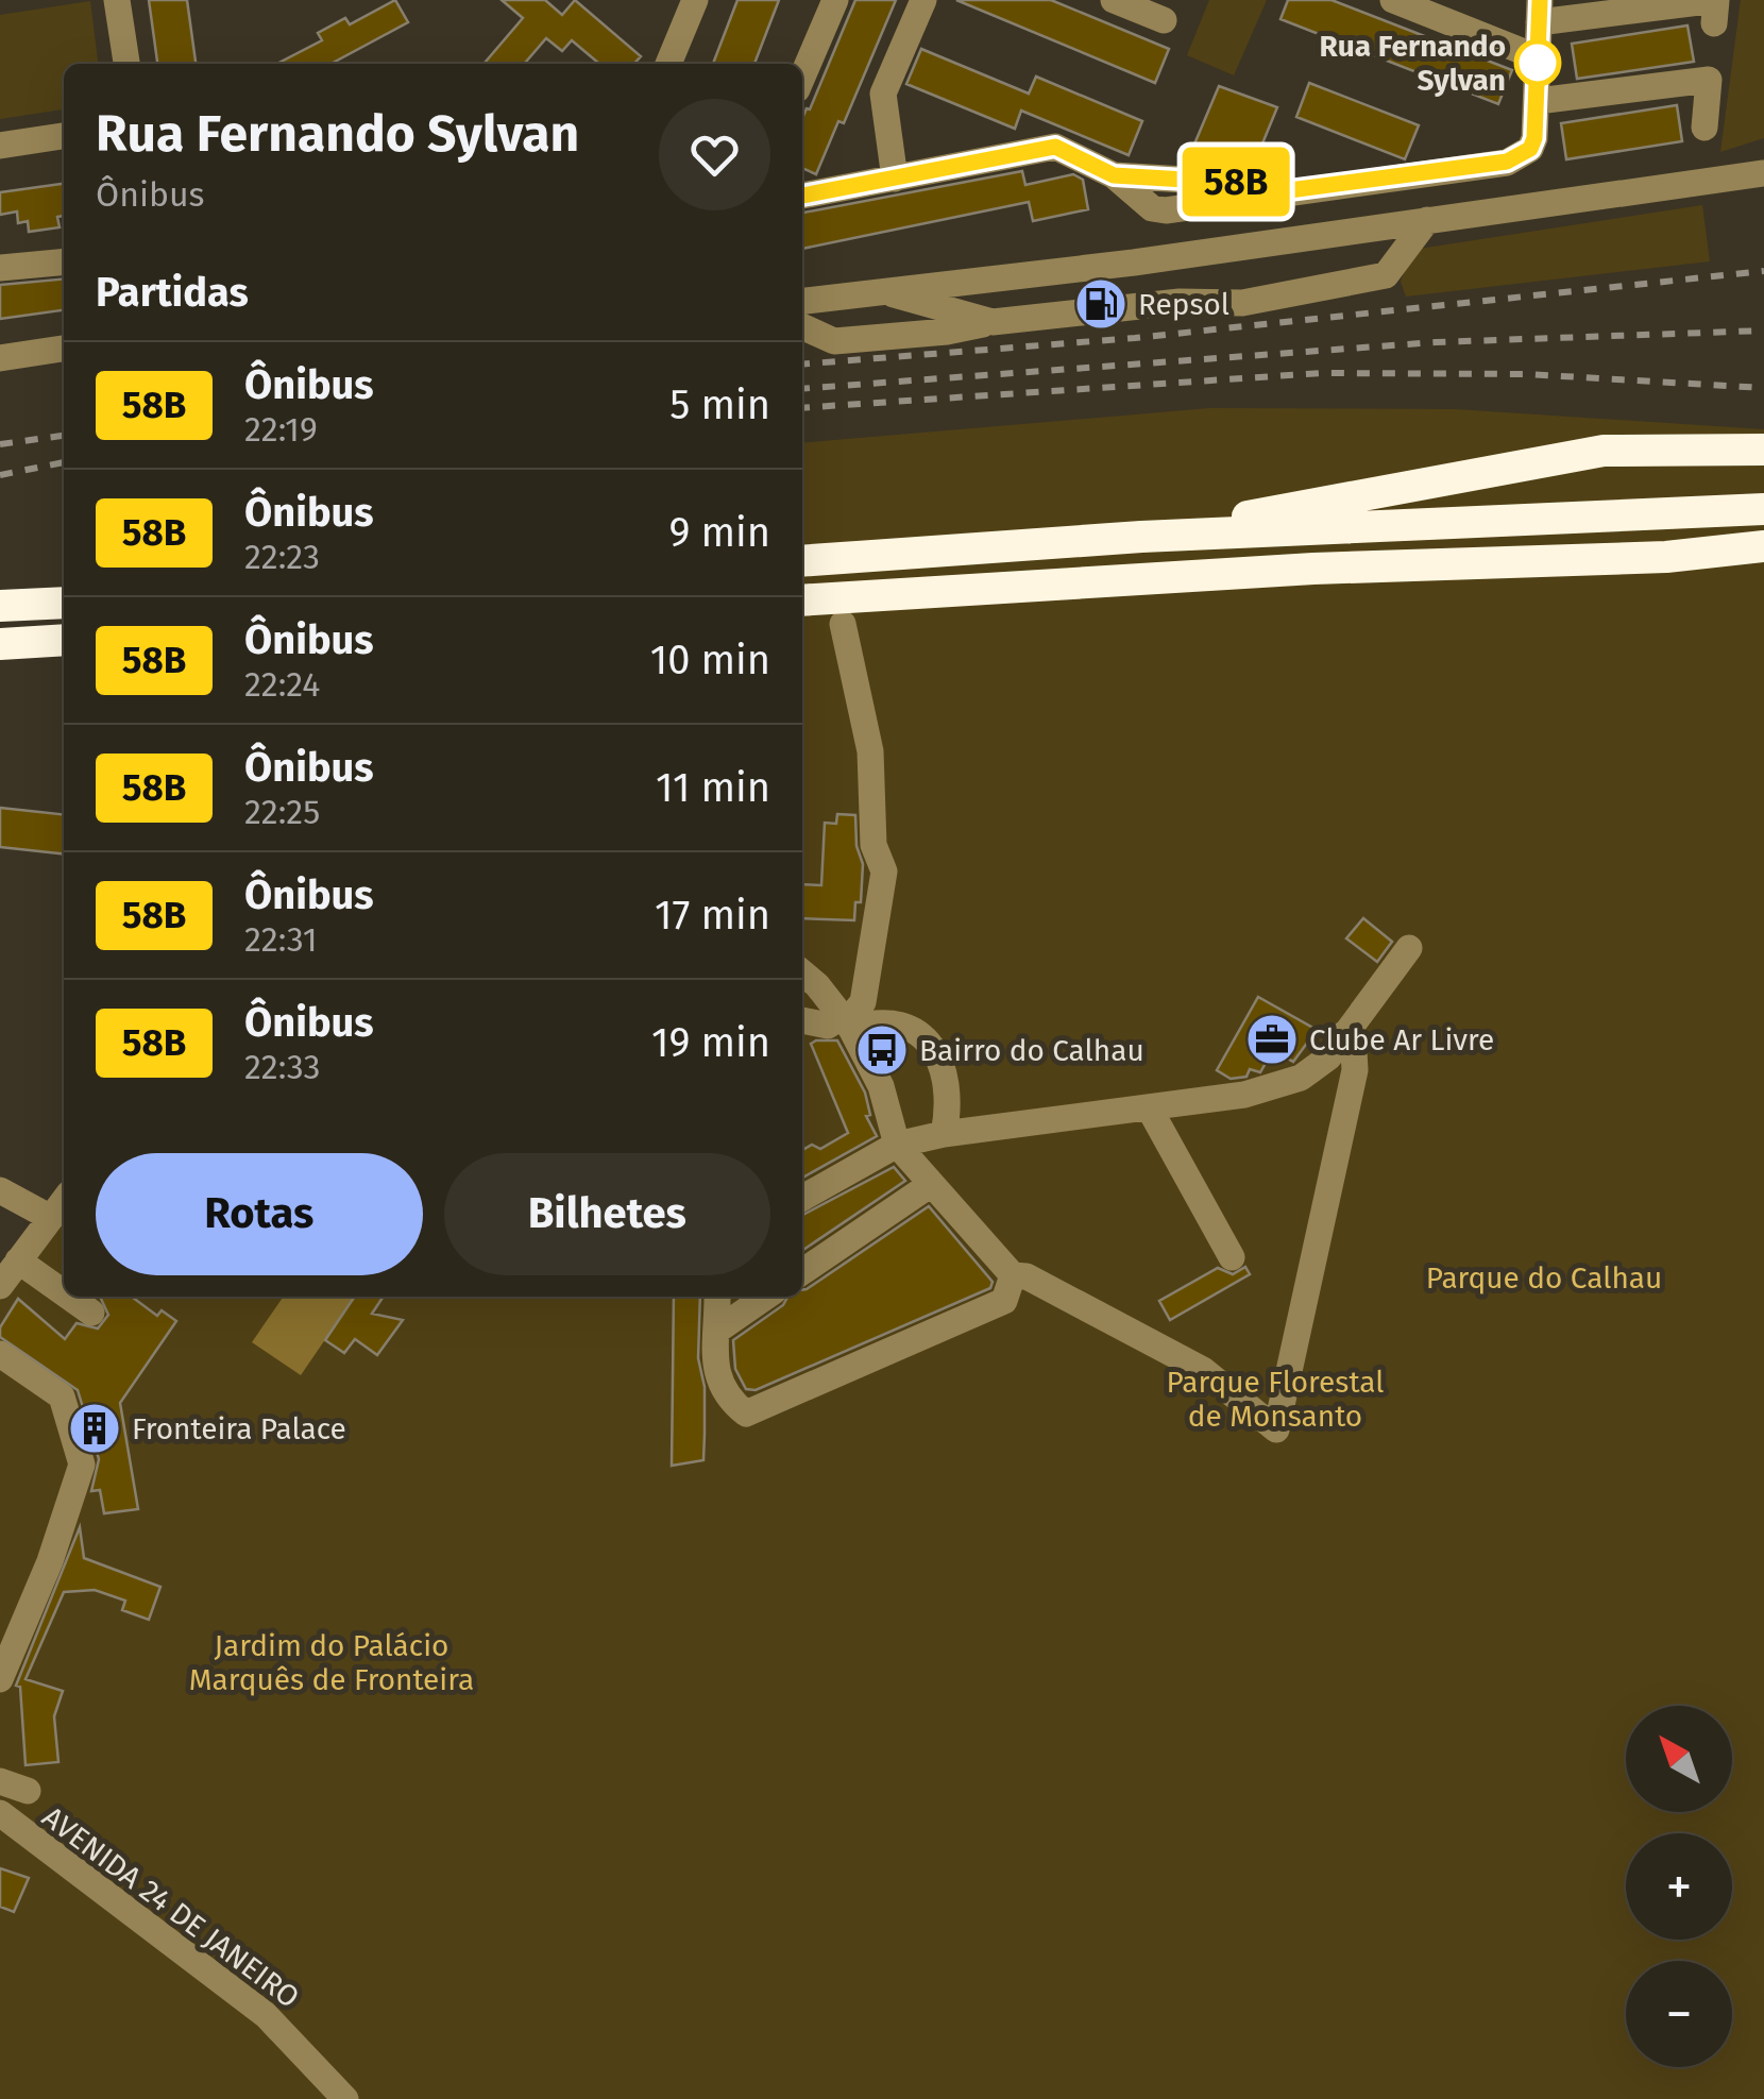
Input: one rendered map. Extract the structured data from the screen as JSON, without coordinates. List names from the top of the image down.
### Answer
{
  "streets": {
    "street": ["AVENIDA 24 DE JANEIRO"]
  },
  "parks": ["Parque do Calhau", "Parque Florestal de Monsanto", "Jardim do Palácio Marquês de Fronteira"],
  "places": {
    "other": ["Rua Fernando Sylvan"],
    "fuel station": ["Repsol"],
    "office": ["Clube Ar Livre"],
    "bus stop": ["Bairro do Calhau"],
    "building": ["Fronteira Palace"]
  },
  "lines": ["bus line 58B"],
  "north": "top left",
  "page": {
    "on_map": "58B",
    "heading": [
      ["Rua Fernando Sylvan", "Ônibus"],
      "Partidas"
    ],
    "list": [
      {
        "mark": "58B",
        "name": "Ônibus",
        "note": "22:19",
        "value": "5 min"
      },
      {
        "mark": "58B",
        "name": "Ônibus",
        "note": "22:23",
        "value": "9 min"
      },
      {
        "mark": "58B",
        "name": "Ônibus",
        "note": "22:24",
        "value": "10 min"
      },
      {
        "mark": "58B",
        "name": "Ônibus",
        "note": "22:25",
        "value": "11 min"
      },
      {
        "mark": "58B",
        "name": "Ônibus",
        "note": "22:31",
        "value": "17 min"
      },
      {
        "mark": "58B",
        "name": "Ônibus",
        "note": "22:33",
        "value": "19 min"
      }
    ],
    "buttons": ["Rotas", "Bilhetes"],
    "map_buttons": ["+", "−"]
  }
}
